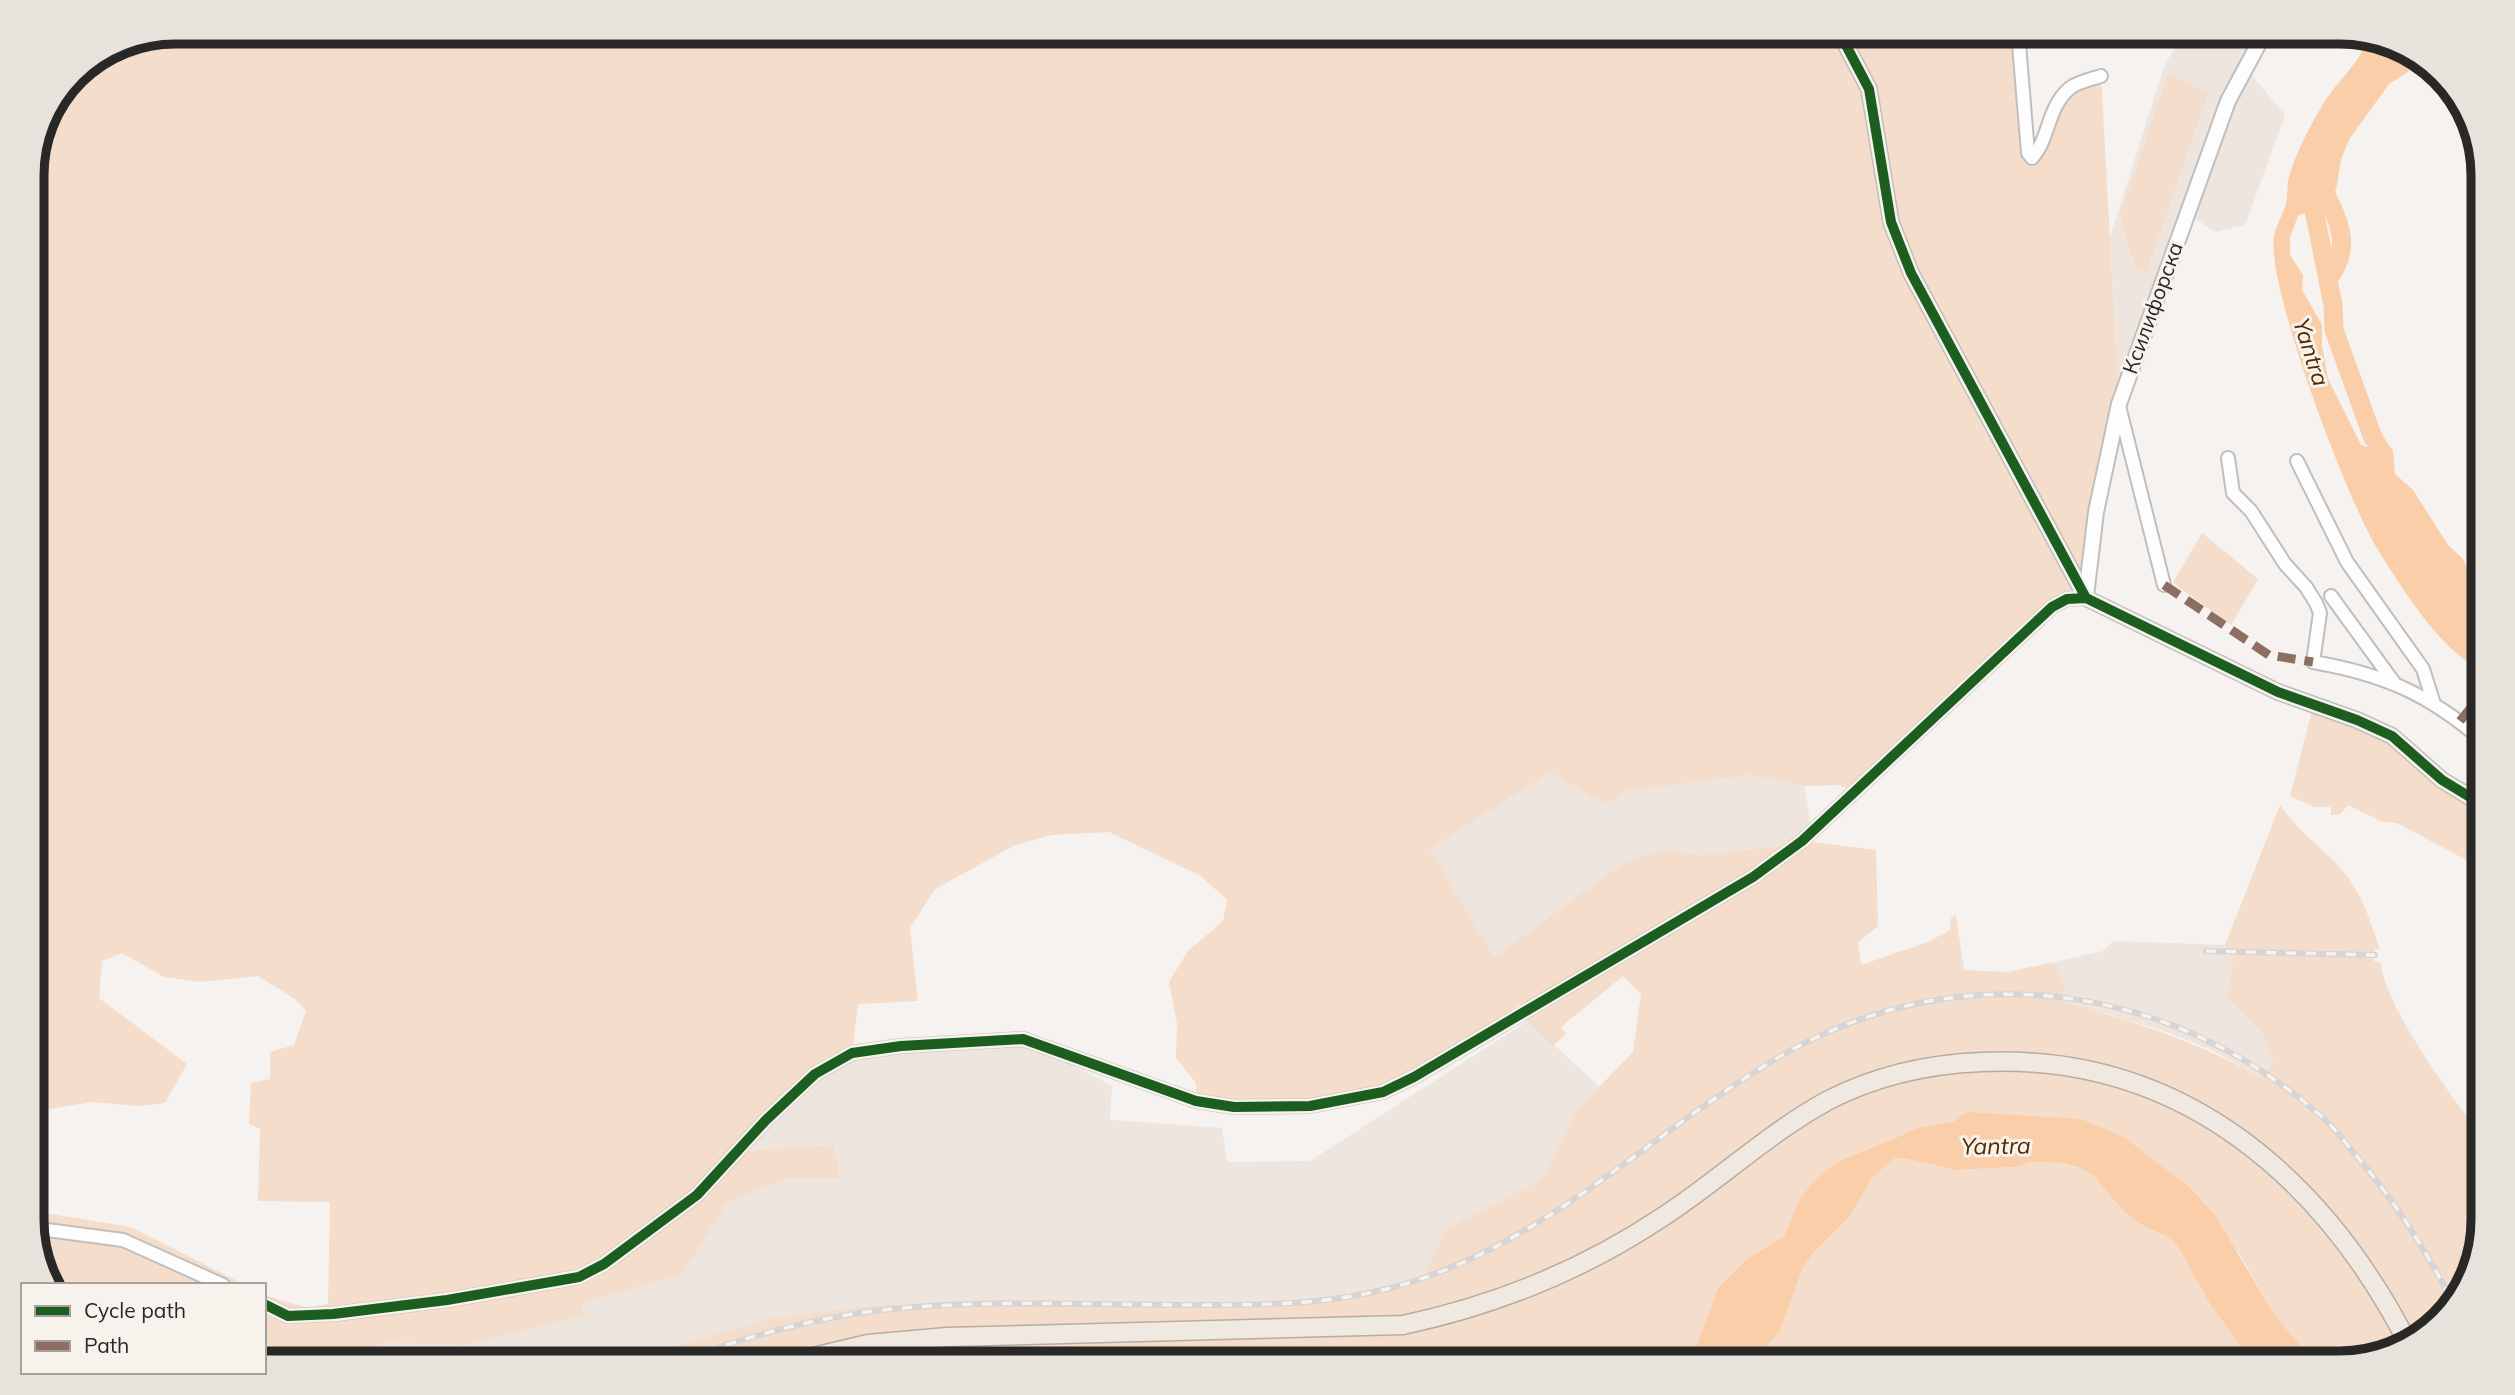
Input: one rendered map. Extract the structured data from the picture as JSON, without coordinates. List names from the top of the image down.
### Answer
{
  "streets": {
    "street": ["Ксилифорска"]
  },
  "water": ["Yantra"],
  "legend": ["Cycle path", "Path"]
}
